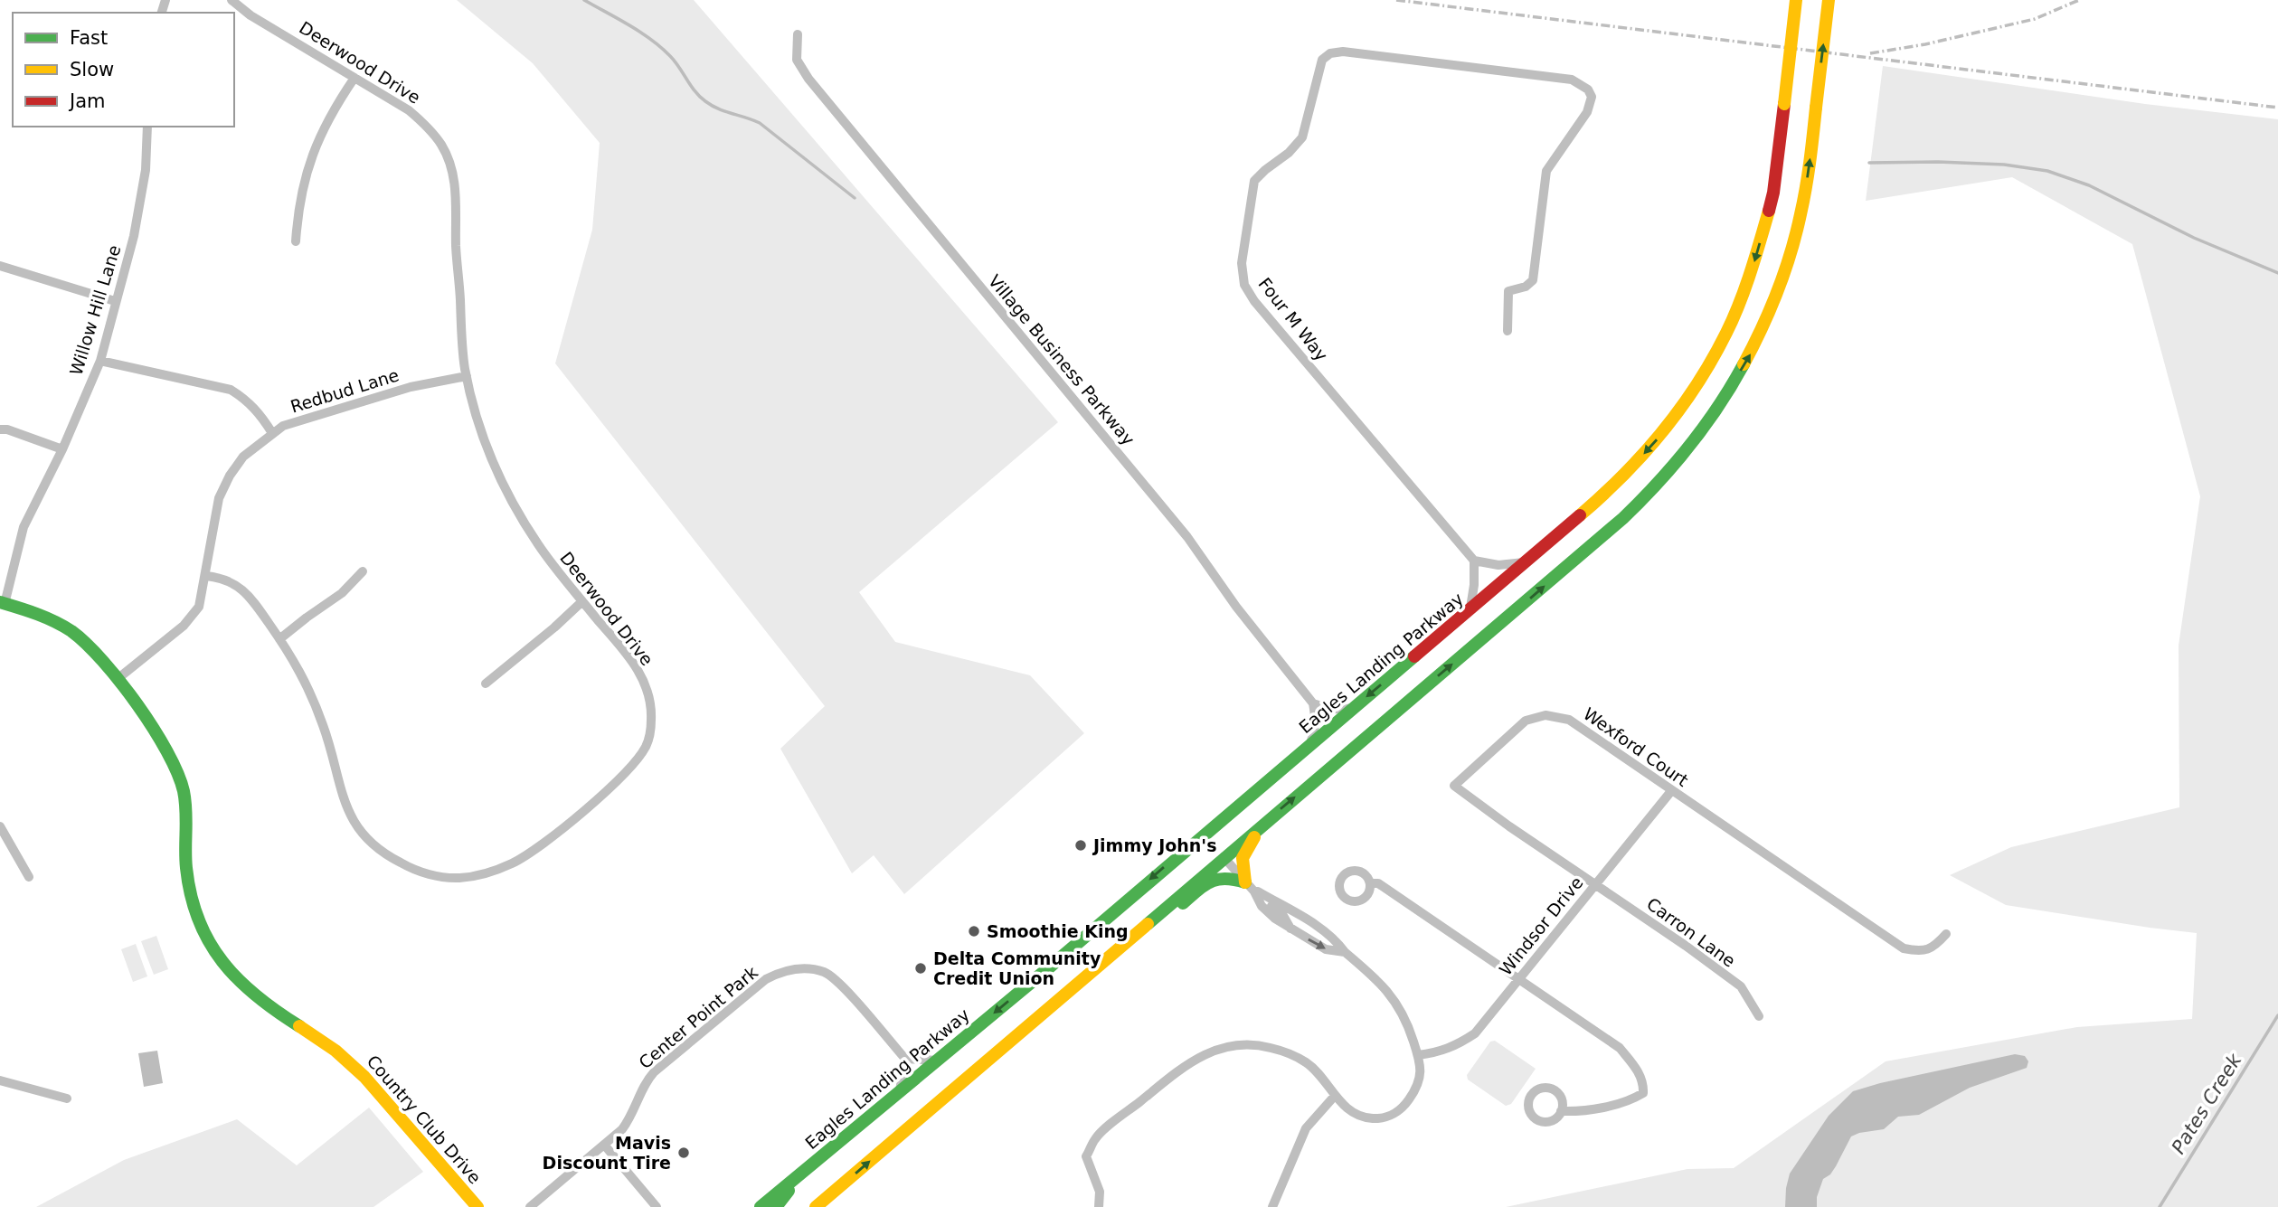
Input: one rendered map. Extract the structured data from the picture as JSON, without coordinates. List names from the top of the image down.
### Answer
{
  "streets": {
    "main road": ["Eagles Landing Parkway", "Country Club Drive"],
    "street": [
      "Deerwood Drive",
      "Willow Hill Lane",
      "Four M Way",
      "Village Business Parkway",
      "Redbud Lane",
      "Wexford Court",
      "Windsor Drive",
      "Carron Lane",
      "Center Point Park"
    ]
  },
  "crossings": [
    ["Deerwood Drive", "Redbud Lane"],
    ["Willow Hill Lane", "Country Club Drive"],
    ["Redbud Lane", "Country Club Drive"],
    ["Wexford Court", "Windsor Drive"],
    ["Wexford Court", "Carron Lane"],
    ["Windsor Drive", "Carron Lane"]
  ],
  "water": ["Pates Creek"],
  "places": [
    "Jimmy John's",
    "Smoothie King",
    "Delta Community Credit Union",
    "Mavis Discount Tire"
  ],
  "legend": ["Fast", "Slow", "Jam"]
}
